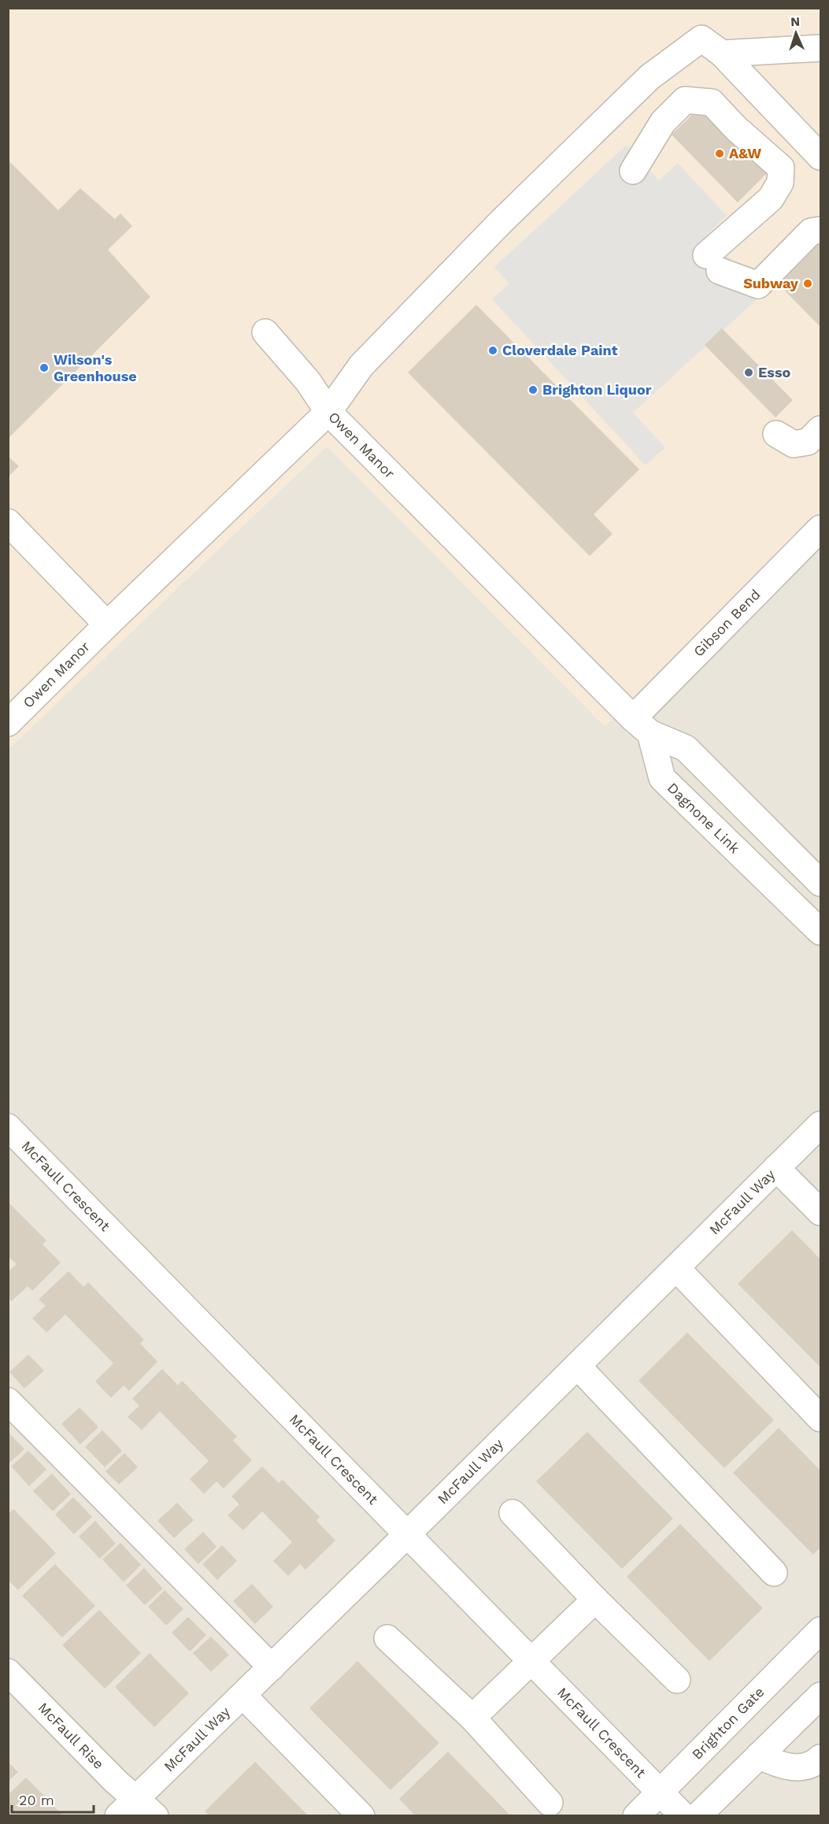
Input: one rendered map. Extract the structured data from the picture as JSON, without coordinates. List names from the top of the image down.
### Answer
{
  "streets": {
    "street": [
      "Owen Manor",
      "Gibson Bend",
      "Dagnone Link",
      "McFaull Crescent",
      "McFaull Way",
      "Brighton Gate",
      "McFaull Rise"
    ]
  },
  "crossings": [
    ["Owen Manor", "Gibson Bend"],
    ["Owen Manor", "Dagnone Link"],
    ["Gibson Bend", "Dagnone Link"],
    ["McFaull Crescent", "McFaull Way"],
    ["McFaull Crescent", "Brighton Gate"],
    ["McFaull Way", "McFaull Rise"]
  ],
  "places": [
    "A&W",
    "Subway",
    "Cloverdale Paint",
    "Wilson's Greenhouse",
    "Esso",
    "Brighton Liquor"
  ],
  "scale_bar": "20 m",
  "north": "top"
}
